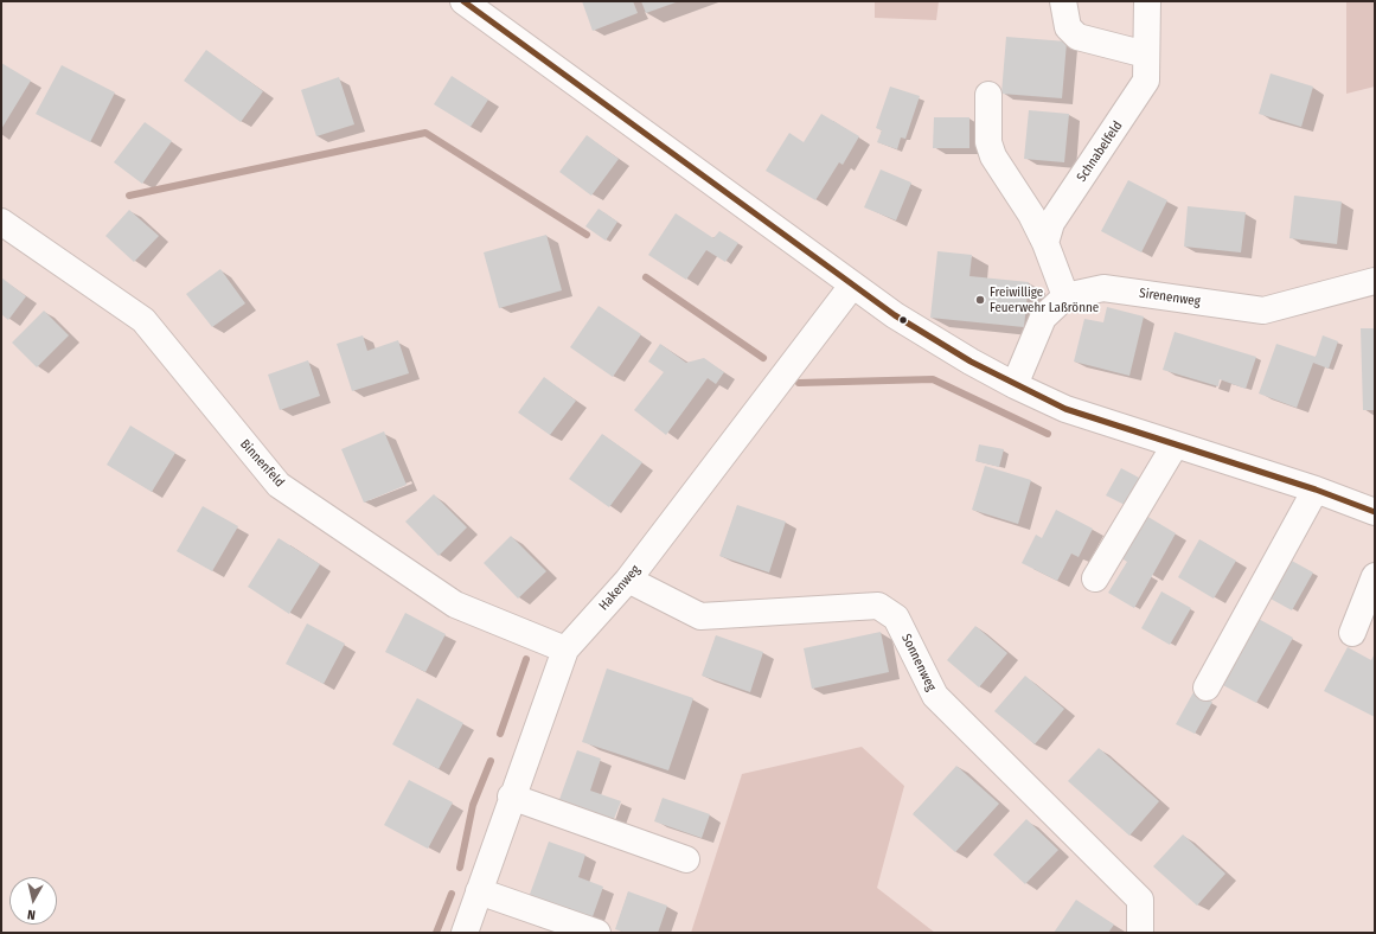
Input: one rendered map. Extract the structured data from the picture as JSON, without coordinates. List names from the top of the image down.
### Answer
{
  "streets": {
    "street": [
      "Schnabelfeld",
      "Sirenenweg",
      "Binnenfeld",
      "Hakenweg",
      "Sonnenweg"
    ]
  },
  "crossings": [
    ["Binnenfeld", "Hakenweg"],
    ["Hakenweg", "Sonnenweg"]
  ],
  "places": ["Freiwillige Feuerwehr Laßrönne"],
  "north": "bottom"
}
